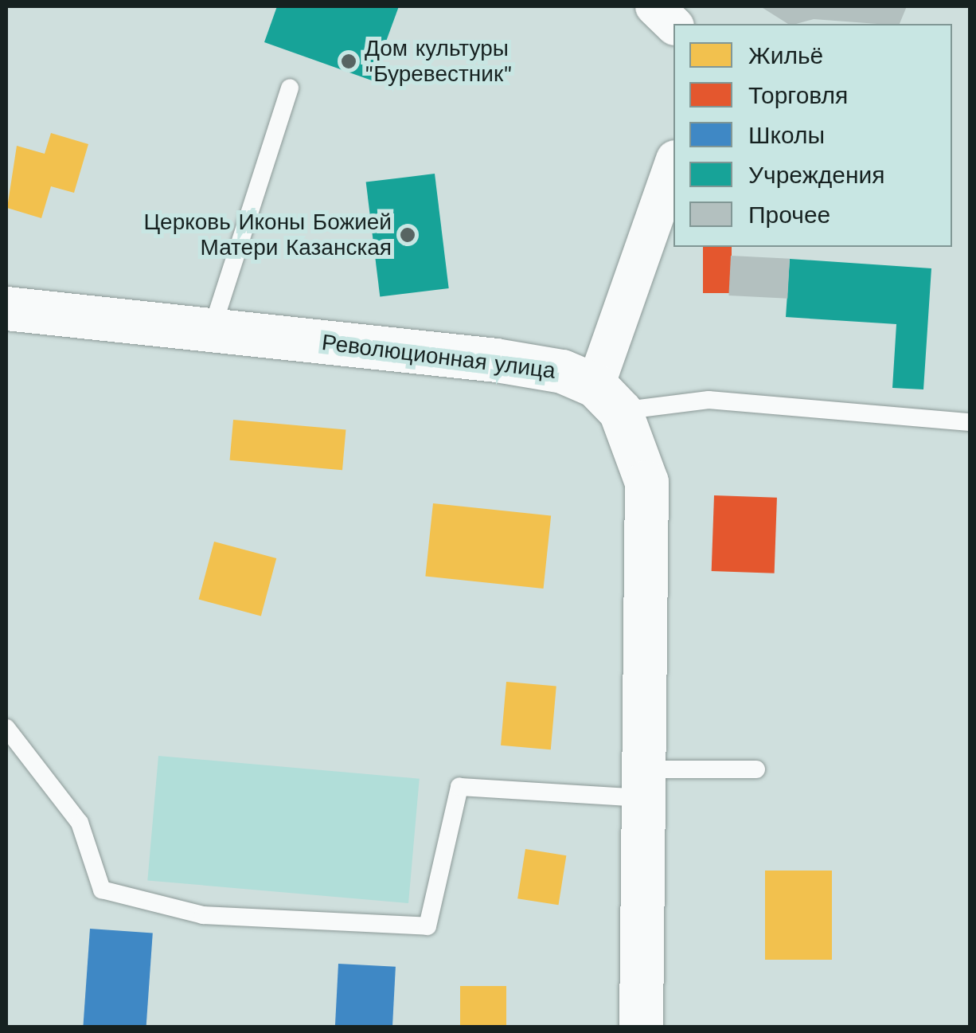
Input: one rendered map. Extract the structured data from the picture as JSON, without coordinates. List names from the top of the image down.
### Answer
{
  "streets": {
    "main road": ["Революционная улица"]
  },
  "places": ["Дом культуры \"Буревестник\"", "Церковь Иконы Божией Матери Казанская"],
  "legend": [
    "Жильё",
    "Торговля",
    "Школы",
    "Учреждения",
    "Прочее"
  ]
}
